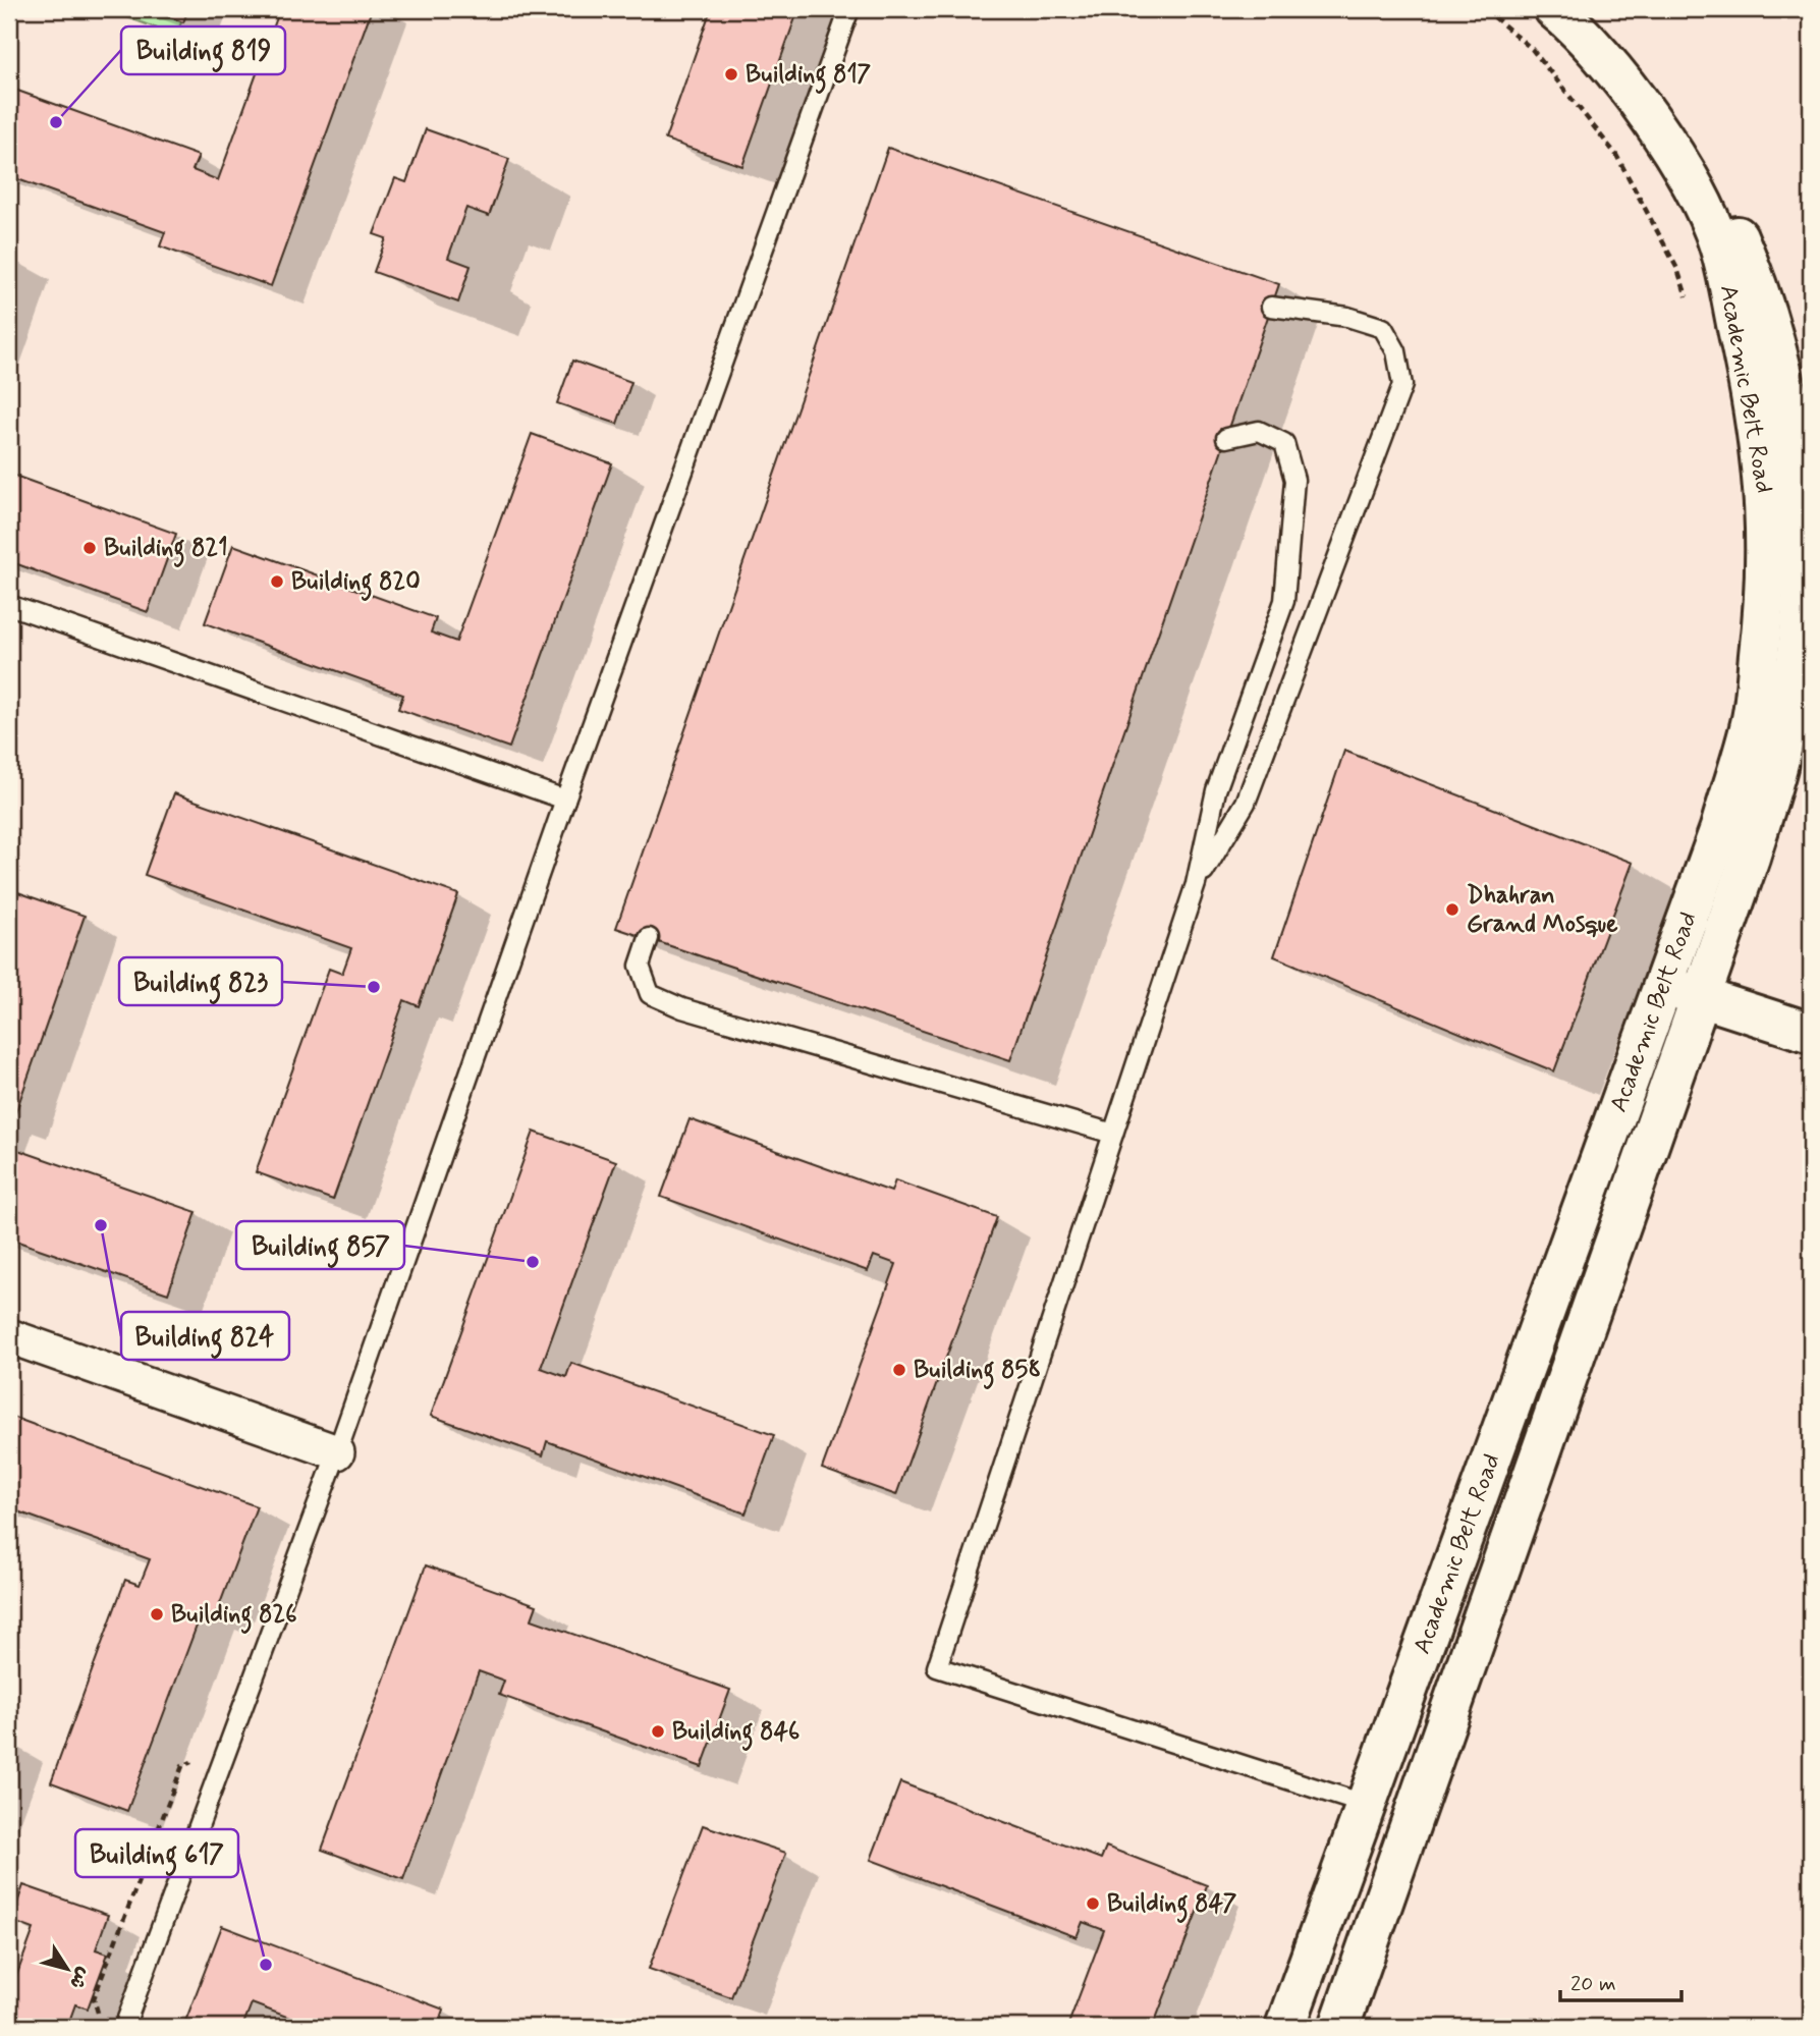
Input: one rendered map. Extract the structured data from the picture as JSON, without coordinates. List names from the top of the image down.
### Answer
{
  "streets": {
    "street": ["Academic Belt Road"]
  },
  "places": [
    "Building 817",
    "Building 819",
    "Building 821",
    "Building 820",
    "Dhahran Grand Mosque",
    "Building 823",
    "Building 824",
    "Building 857",
    "Building 858",
    "Building 826",
    "Building 846",
    "Building 847",
    "Building 617"
  ],
  "scale_bar": "20 m",
  "north": "bottom right"
}
